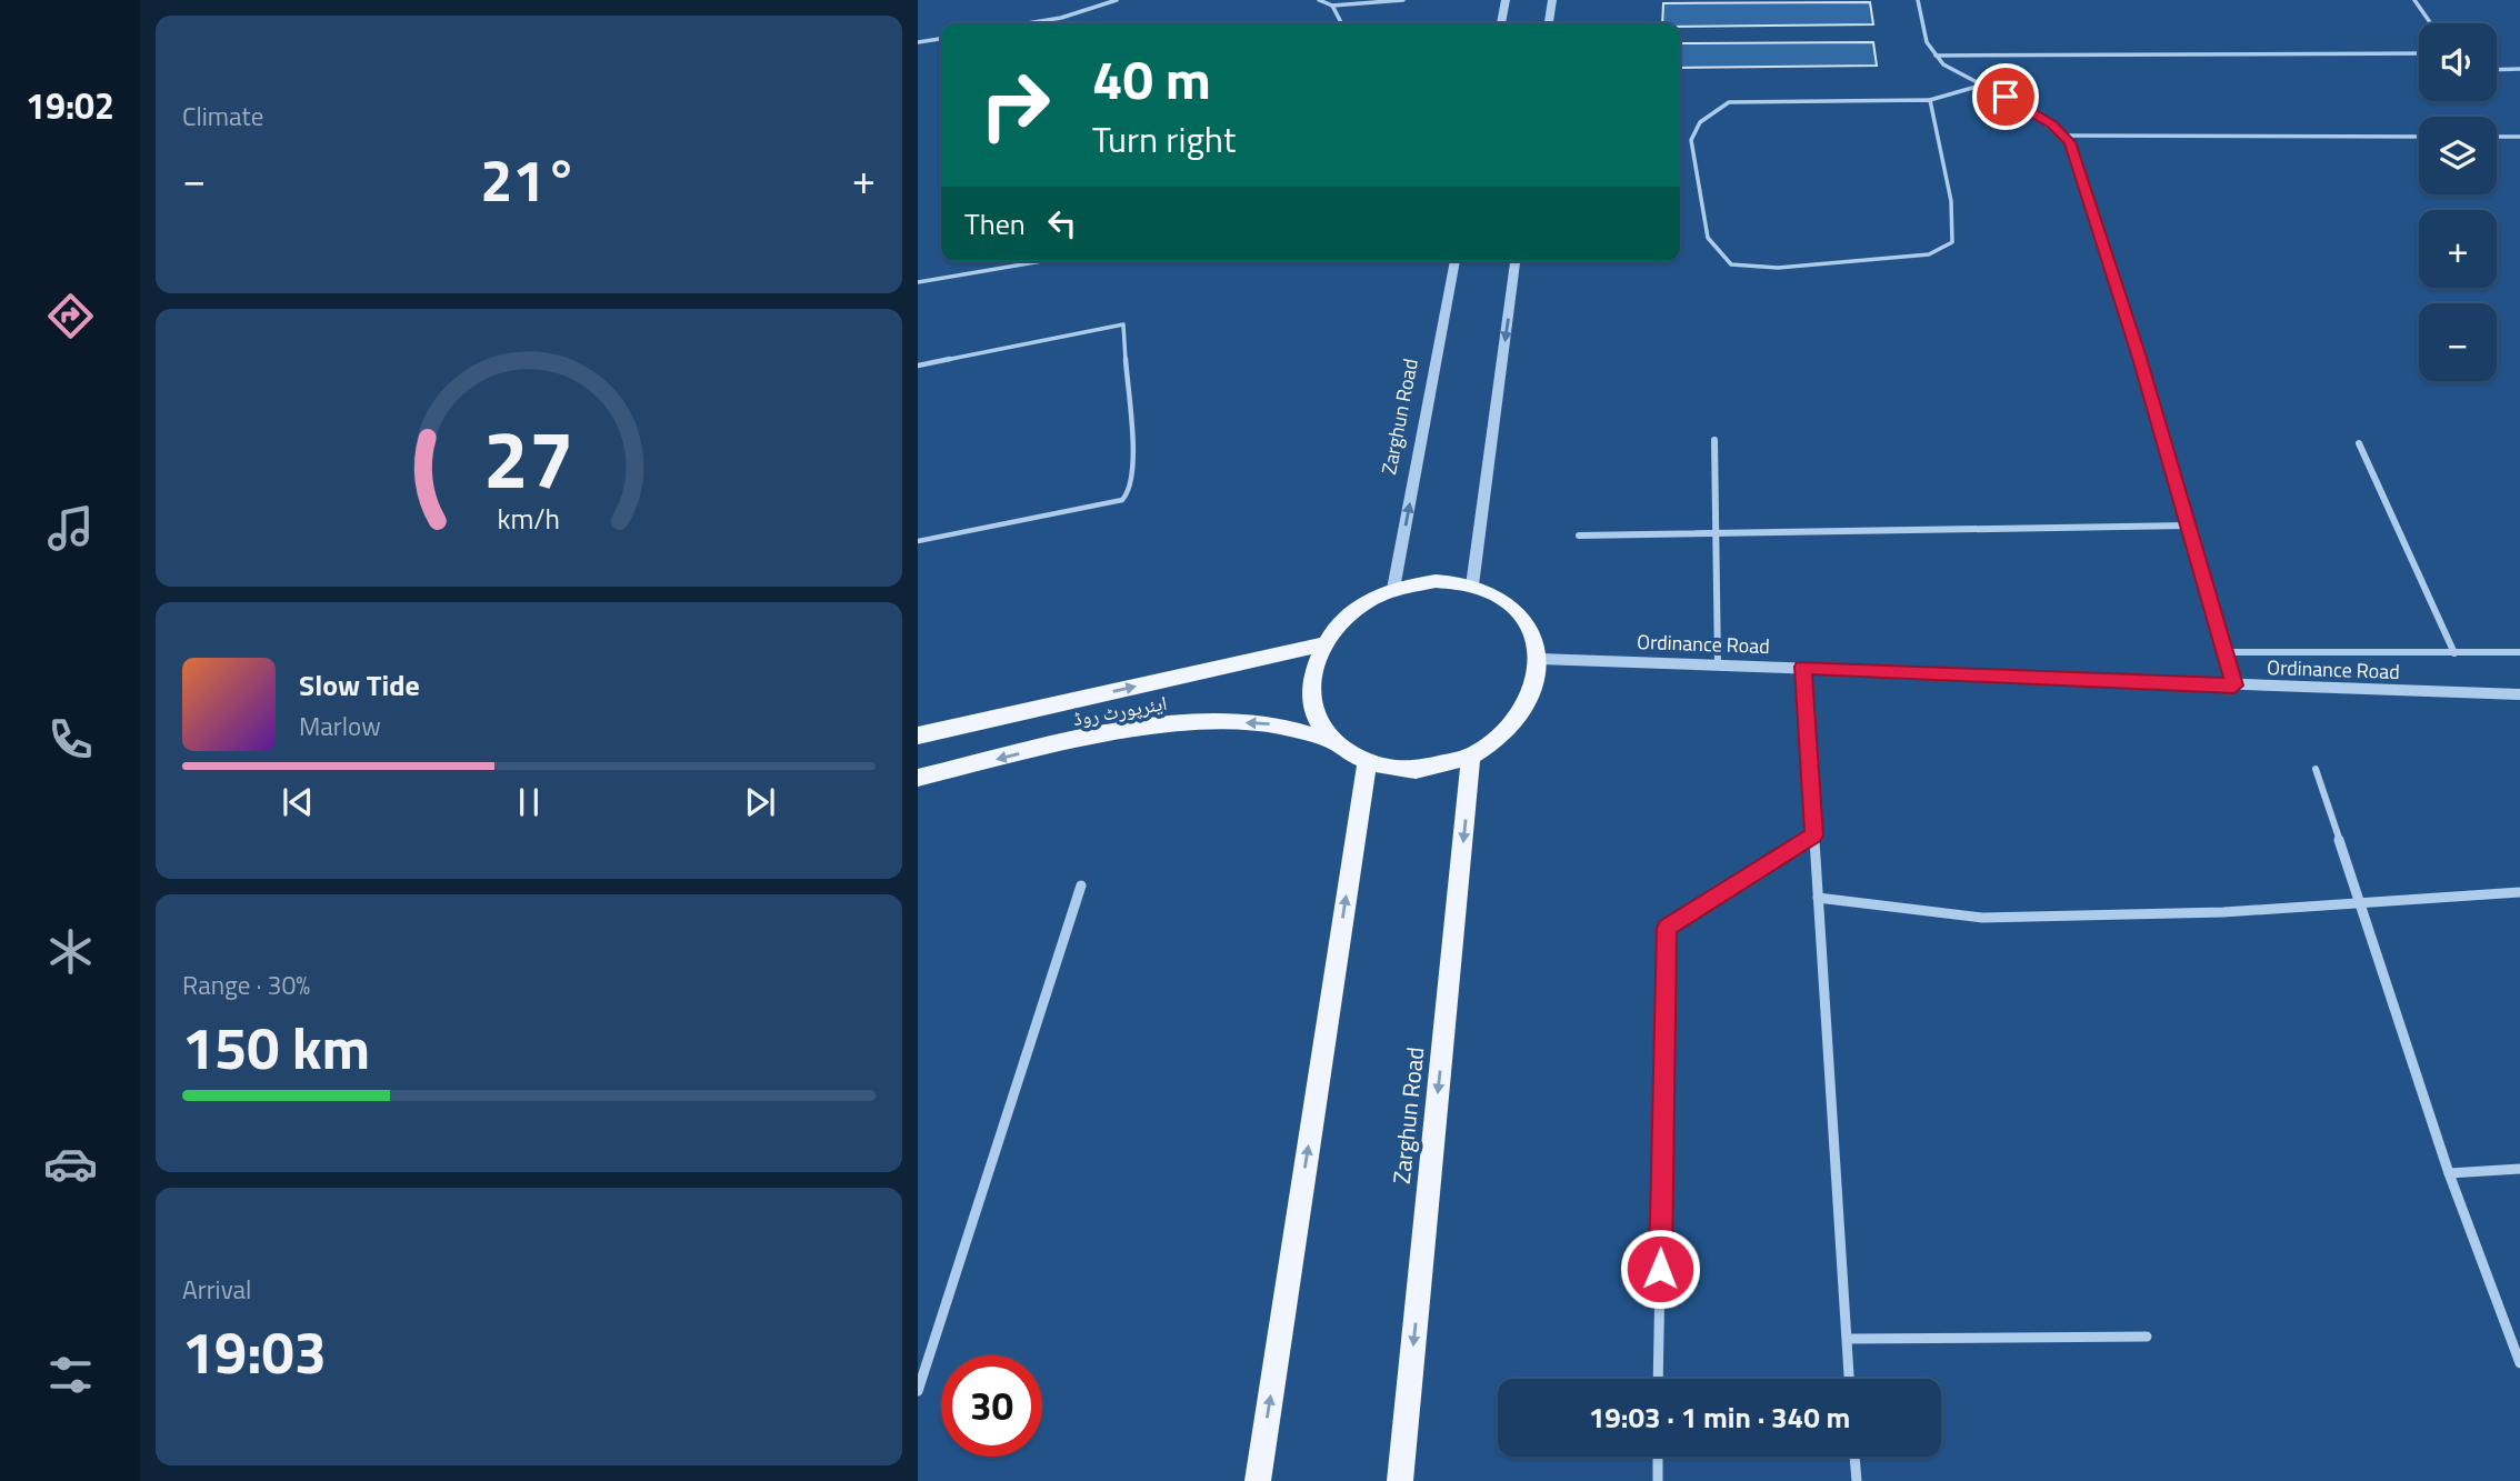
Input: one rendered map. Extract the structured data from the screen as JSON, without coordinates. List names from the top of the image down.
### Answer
{
  "streets": {
    "main road": ["Zarghun Road", "ایئرپورٹ روڈ"],
    "street": ["Ordinance Road"]
  },
  "crossings": [
    ["Zarghun Road", "Ordinance Road"],
    ["Zarghun Road", "ایئرپورٹ روڈ"],
    ["Ordinance Road", "ایئرپورٹ روڈ"]
  ],
  "page": {
    "tabs": "19:02",
    "tile": [
      "Climate",
      ["Range · 30%", "150 km"],
      ["Arrival", "19:03"]
    ],
    "map_buttons": ["+", "−"],
    "turn": ["40 m", "Turn right"],
    "heat": ["−", "21°", "+"],
    "then": "Then",
    "song": ["Slow Tide", "Marlow"],
    "limit": "30",
    "trip": "19:03 · 1 min · 340 m",
    "gauge": ["27", "km/h"]
  }
}
